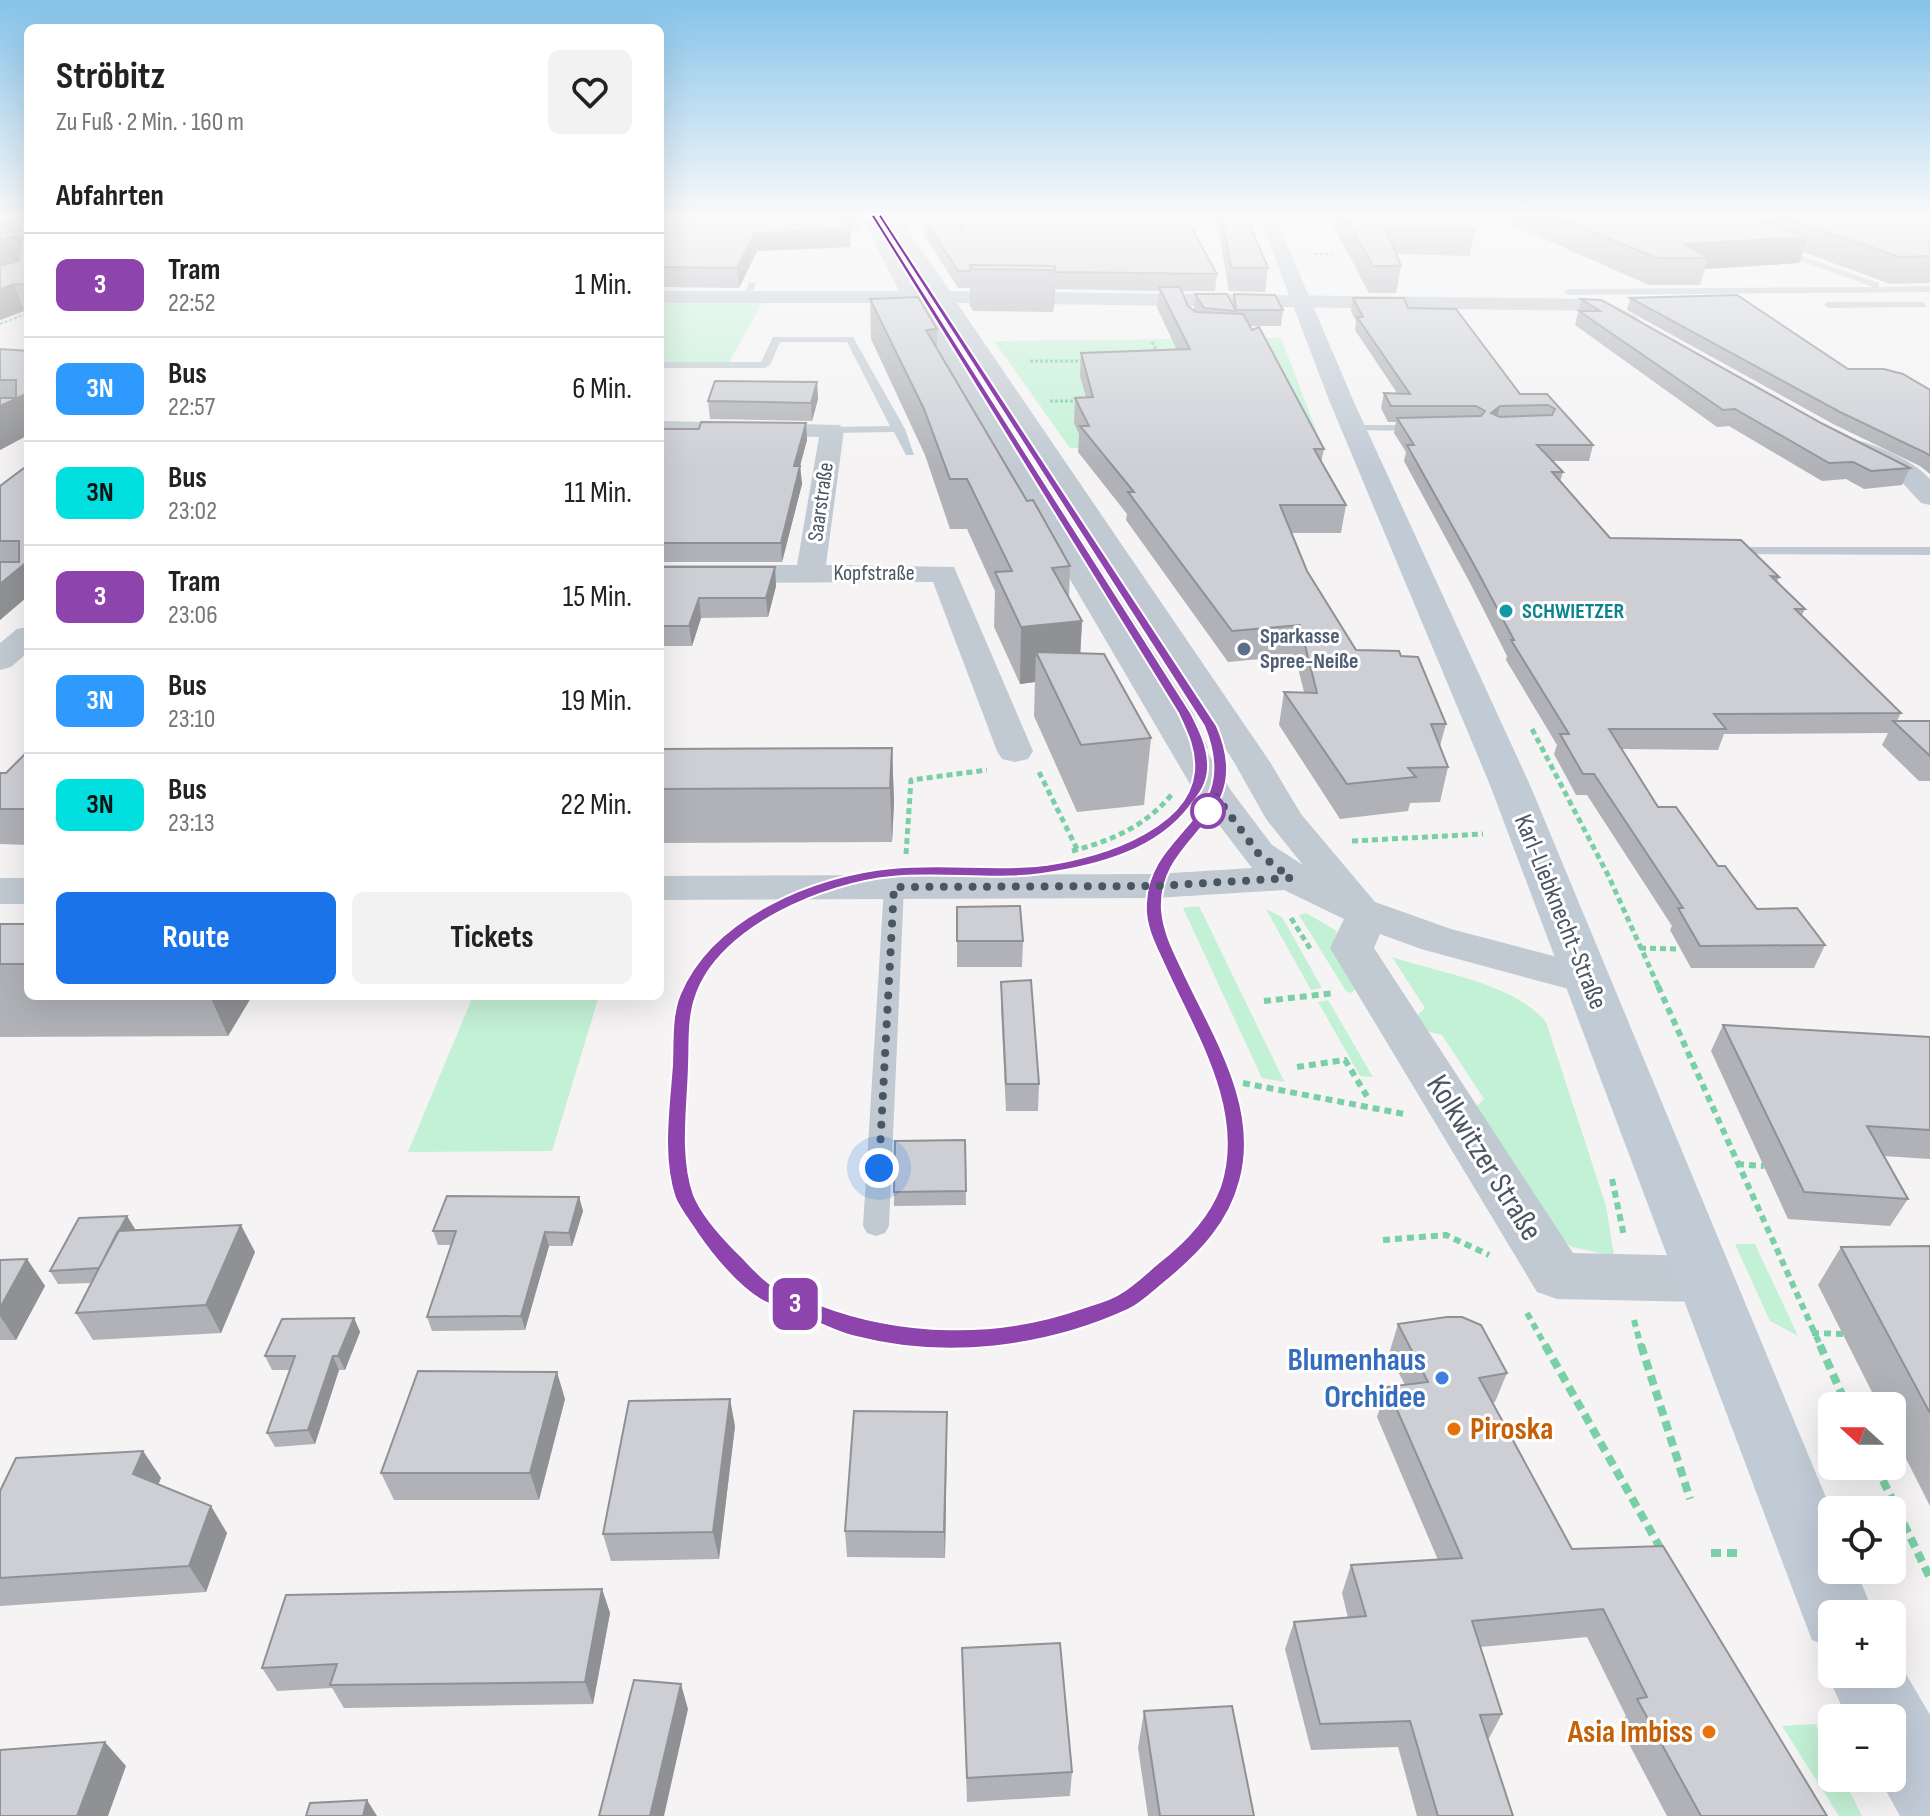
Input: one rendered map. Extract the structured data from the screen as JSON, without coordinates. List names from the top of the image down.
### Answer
{
  "streets": {
    "main road": ["Karl-Liebknecht-Straße"],
    "street": ["Saarstraße", "Kopfstraße", "Kolkwitzer Straße"]
  },
  "crossings": [
    ["Saarstraße", "Kopfstraße"],
    ["Karl-Liebknecht-Straße", "Kolkwitzer Straße"]
  ],
  "places": [
    "SCHWIETZER",
    "Sparkasse Spree-Neiße",
    "Blumenhaus Orchidee",
    "Piroska",
    "Asia Imbiss"
  ],
  "lines": ["tram line 3"],
  "north": "left",
  "page": {
    "on_map": "3",
    "heading": [
      ["Ströbitz", "Zu Fuß · 2 Min. · 160 m"],
      "Abfahrten"
    ],
    "list": [
      {
        "mark": "3",
        "name": "Tram",
        "note": "22:52",
        "value": "1 Min."
      },
      {
        "mark": "3N",
        "name": "Bus",
        "note": "22:57",
        "value": "6 Min."
      },
      {
        "mark": "3N",
        "name": "Bus",
        "note": "23:02",
        "value": "11 Min."
      },
      {
        "mark": "3",
        "name": "Tram",
        "note": "23:06",
        "value": "15 Min."
      },
      {
        "mark": "3N",
        "name": "Bus",
        "note": "23:10",
        "value": "19 Min."
      },
      {
        "mark": "3N",
        "name": "Bus",
        "note": "23:13",
        "value": "22 Min."
      }
    ],
    "buttons": ["Route", "Tickets"],
    "map_buttons": ["+", "−"]
  }
}
